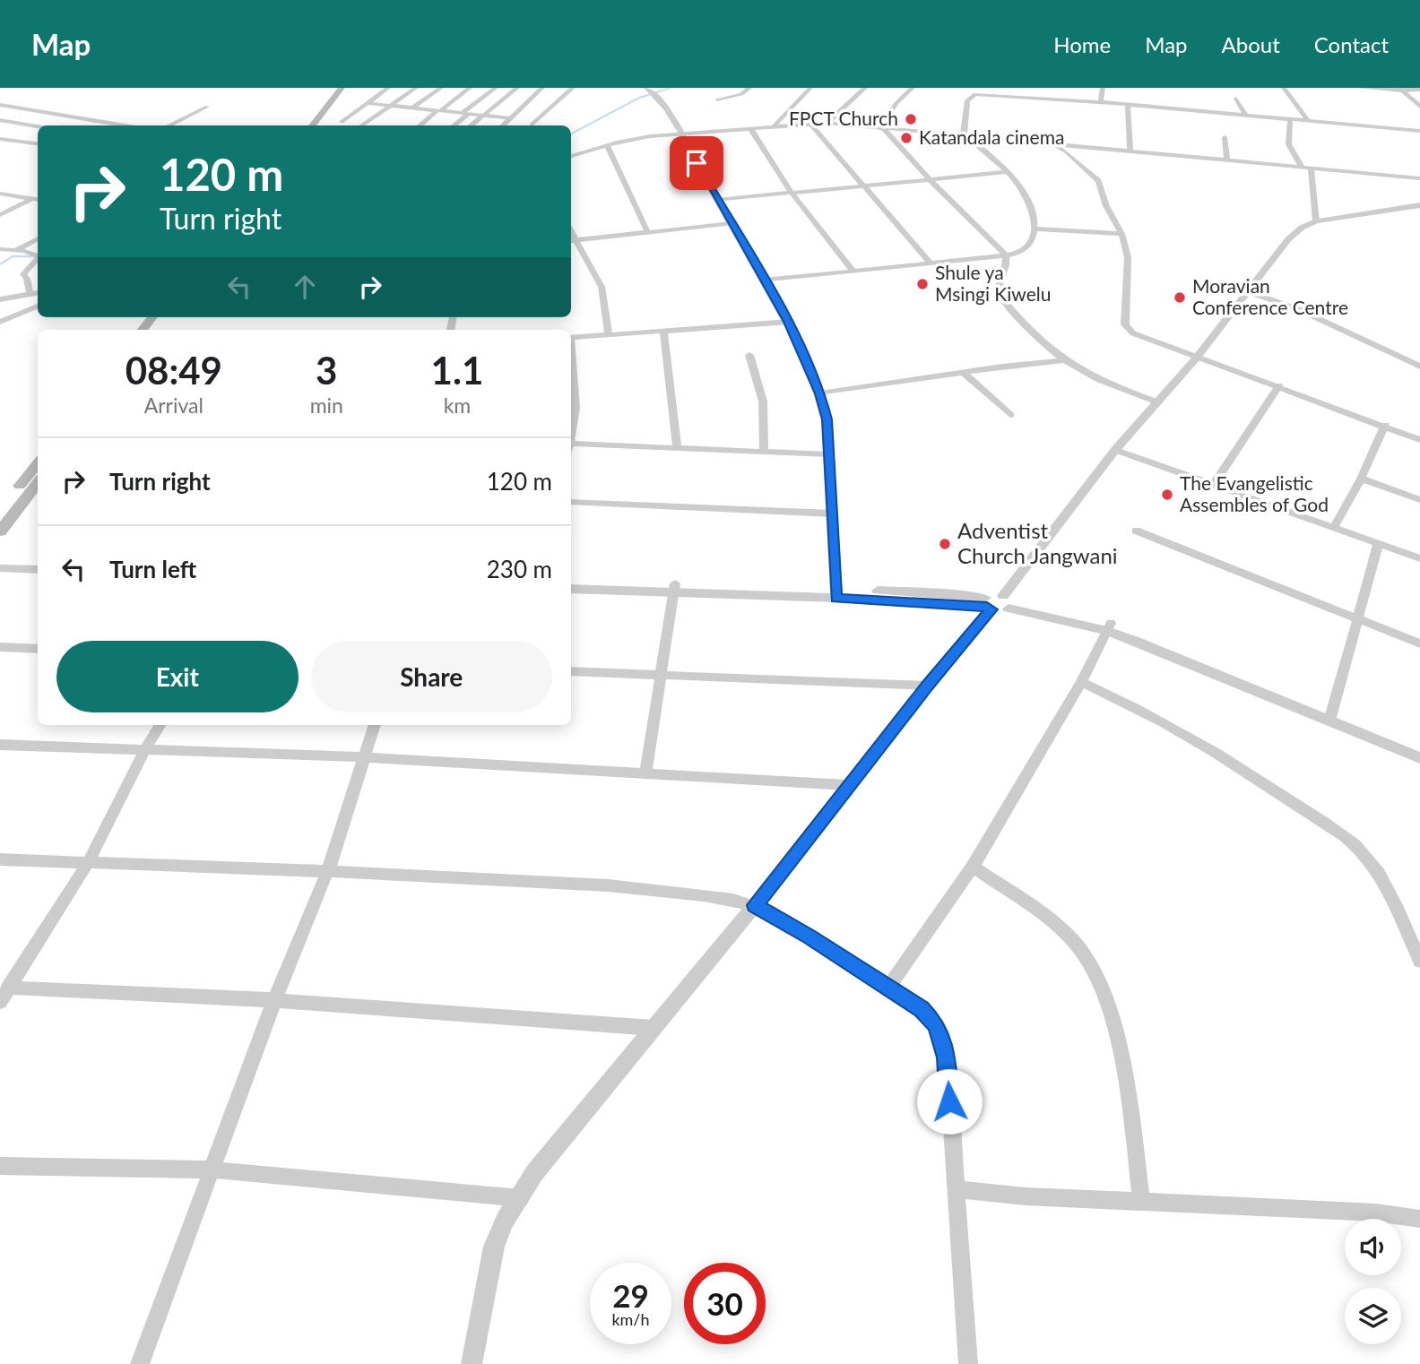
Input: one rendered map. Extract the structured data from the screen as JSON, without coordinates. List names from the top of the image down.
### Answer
{
  "places": [
    "FPCT Church",
    "Katandala cinema",
    "Shule ya Msingi Kiwelu",
    "Moravian Conference Centre",
    "The Evangelistic Assembles of God",
    "Adventist Church Jangwani"
  ],
  "page": {
    "header": "Map",
    "nav": [
      "Home",
      "Map",
      "About",
      "Contact"
    ],
    "turn": ["120 m", "Turn right"],
    "eta": [
      "08:49",
      "Arrival",
      "3",
      "min",
      "1.1",
      "km"
    ],
    "list": [
      {
        "name": "Turn right",
        "value": "120 m"
      },
      {
        "name": "Turn left",
        "value": "230 m"
      }
    ],
    "buttons": ["Exit", "Share"],
    "speed": "29 km/h",
    "limit": "30"
  }
}
